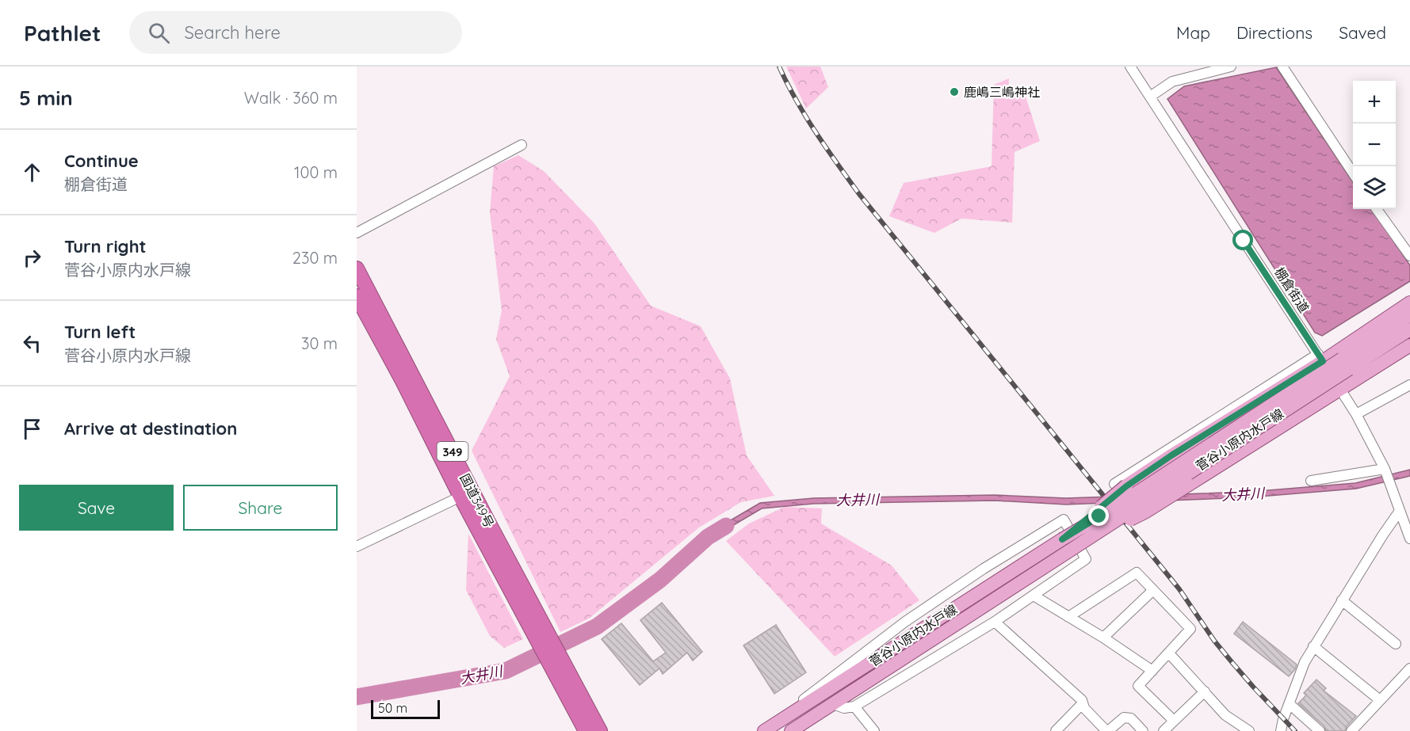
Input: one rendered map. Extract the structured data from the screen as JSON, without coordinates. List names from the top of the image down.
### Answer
{
  "streets": {
    "highway": ["349", "国道349号"],
    "main road": ["菅谷小原内水戸線"],
    "street": ["棚倉街道"]
  },
  "crossings": [
    ["棚倉街道", "菅谷小原内水戸線"]
  ],
  "water": ["大井川"],
  "places": ["鹿嶋三嶋神社"],
  "scale_bar": "50 m",
  "page": {
    "header": "Pathlet",
    "search": "Search here",
    "nav": ["Map", "Directions", "Saved"],
    "heading": ["5 min", "Walk · 360 m"],
    "map_buttons": ["+", "−"],
    "list": [
      ["Continue", "棚倉街道", "100 m"],
      ["Turn right", "菅谷小原内水戸線", "230 m"],
      ["Turn left", "菅谷小原内水戸線", "30 m"],
      "Arrive at destination"
    ],
    "buttons": ["Save", "Share"],
    "scale": "50 m"
  }
}
